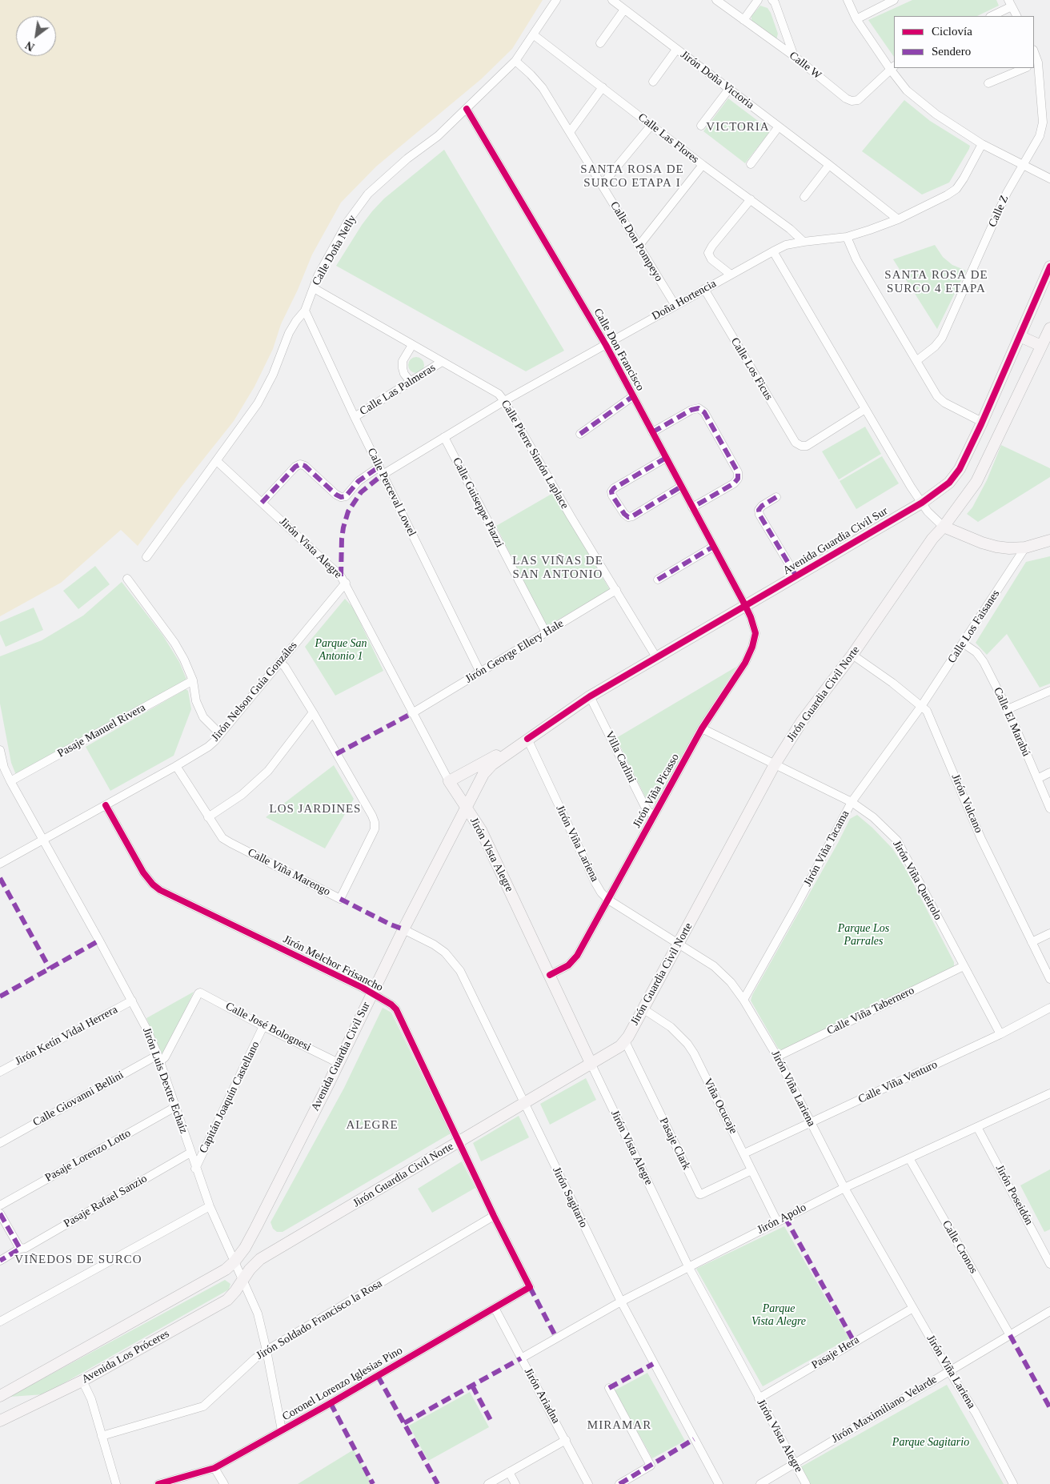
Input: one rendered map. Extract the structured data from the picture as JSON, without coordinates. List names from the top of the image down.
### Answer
{
  "streets": {
    "main road": [
      "Avenida Guardia Civil Sur",
      "Jirón Vista Alegre",
      "Jirón Guardia Civil Norte",
      "Avenida Los Próceres"
    ],
    "street": [
      "Calle W",
      "Jirón Doña Victoria",
      "Calle Las Flores",
      "Calle Z",
      "Calle Don Pompeyo",
      "Calle Doña Nelly",
      "Doña Hortencia",
      "Calle Don Francisco",
      "Calle Los Ficus",
      "Calle Las Palmeras",
      "Calle Pierre Simón Laplace",
      "Calle Perceval Lowel",
      "Calle Guiseppe Piazzi",
      "Calle Los Faisanes",
      "Jirón George Ellery Hale",
      "Jirón Nelson Guía Gonzáles",
      "Calle El Marabú",
      "Pasaje Manuel Rivera",
      "Villa Carlini",
      "Jirón Viña Picasso",
      "Jirón Vulcano",
      "Jirón Viña Lariena",
      "Jirón Viña Tacama",
      "Calle Viña Marengo",
      "Jirón Viña Queirolo",
      "Jirón Melchor Frisancho",
      "Calle Viña Tabernero",
      "Calle José Bolognesi",
      "Jirón Ketín Vidal Herrera",
      "Jirón Luis Dextre Echaíz",
      "Calle Viña Venturo",
      "Capitán Joaquín Castellano",
      "Calle Giovanni Bellini",
      "Viña Ocucaje",
      "Pasaje Clark",
      "Pasaje Lorenzo Lotto",
      "Jirón Poseidón",
      "Jirón Sagitario",
      "Pasaje Rafael Sanzio",
      "Jirón Apolo",
      "Calle Cronos",
      "Jirón Soldado Francisco la Rosa",
      "Pasaje Hera",
      "Coronel Lorenzo Iglesias Pino",
      "Jirón Ariadna",
      "Jirón Maximiliano Velarde"
    ]
  },
  "crossings": [
    ["Jirón Doña Victoria", "Doña Hortencia"],
    ["Calle Las Flores", "Calle Doña Nelly"],
    ["Calle Las Flores", "Doña Hortencia"],
    ["Calle Don Pompeyo", "Calle Doña Nelly"],
    ["Calle Don Pompeyo", "Doña Hortencia"],
    ["Calle Doña Nelly", "Calle Don Francisco"],
    ["Calle Doña Nelly", "Calle Pierre Simón Laplace"],
    ["Calle Doña Nelly", "Calle Perceval Lowel"],
    ["Calle Doña Nelly", "Jirón Vista Alegre"],
    ["Doña Hortencia", "Calle Don Francisco"],
    ["Doña Hortencia", "Calle Los Ficus"],
    ["Doña Hortencia", "Calle Pierre Simón Laplace"],
    ["Doña Hortencia", "Calle Perceval Lowel"],
    ["Doña Hortencia", "Calle Guiseppe Piazzi"],
    ["Doña Hortencia", "Jirón Vista Alegre"],
    ["Calle Don Francisco", "Avenida Guardia Civil Sur"],
    ["Calle Don Francisco", "Jirón Viña Picasso"],
    ["Calle Las Palmeras", "Calle Pierre Simón Laplace"],
    ["Calle Las Palmeras", "Calle Perceval Lowel"],
    ["Calle Pierre Simón Laplace", "Avenida Guardia Civil Sur"],
    ["Calle Pierre Simón Laplace", "Jirón George Ellery Hale"],
    ["Calle Perceval Lowel", "Jirón George Ellery Hale"],
    ["Calle Guiseppe Piazzi", "Jirón George Ellery Hale"],
    ["Avenida Guardia Civil Sur", "Jirón Vista Alegre"],
    ["Avenida Guardia Civil Sur", "Villa Carlini"],
    ["Avenida Guardia Civil Sur", "Jirón Viña Picasso"],
    ["Avenida Guardia Civil Sur", "Jirón Viña Lariena"],
    ["Avenida Guardia Civil Sur", "Jirón Melchor Frisancho"],
    ["Avenida Guardia Civil Sur", "Calle José Bolognesi"],
    ["Avenida Guardia Civil Sur", "Jirón Luis Dextre Echaíz"],
    ["Avenida Guardia Civil Sur", "Jirón Sagitario"],
    ["Jirón Vista Alegre", "Jirón George Ellery Hale"],
    ["Jirón Vista Alegre", "Jirón Nelson Guía Gonzáles"],
    ["Jirón Vista Alegre", "Jirón Guardia Civil Norte"],
    ["Jirón Vista Alegre", "Jirón Viña Picasso"],
    ["Jirón Vista Alegre", "Jirón Apolo"],
    ["Jirón Vista Alegre", "Pasaje Hera"],
    ["Jirón Vista Alegre", "Jirón Maximiliano Velarde"],
    ["Calle Los Faisanes", "Calle El Marabú"],
    ["Calle Los Faisanes", "Jirón Vulcano"],
    ["Calle Los Faisanes", "Jirón Viña Tacama"],
    ["Jirón Nelson Guía Gonzáles", "Calle Viña Marengo"],
    ["Jirón Nelson Guía Gonzáles", "Jirón Melchor Frisancho"],
    ["Jirón Nelson Guía Gonzáles", "Jirón Luis Dextre Echaíz"],
    ["Jirón Guardia Civil Norte", "Jirón Vulcano"],
    ["Jirón Guardia Civil Norte", "Jirón Viña Lariena"],
    ["Jirón Guardia Civil Norte", "Jirón Viña Queirolo"],
    ["Jirón Guardia Civil Norte", "Jirón Melchor Frisancho"],
    ["Jirón Guardia Civil Norte", "Jirón Luis Dextre Echaíz"],
    ["Jirón Guardia Civil Norte", "Viña Ocucaje"],
    ["Jirón Guardia Civil Norte", "Pasaje Clark"],
    ["Jirón Guardia Civil Norte", "Jirón Sagitario"],
    ["Jirón Guardia Civil Norte", "Avenida Los Próceres"],
    ["Pasaje Manuel Rivera", "Jirón Luis Dextre Echaíz"],
    ["Villa Carlini", "Jirón Viña Picasso"],
    ["Jirón Viña Picasso", "Jirón Viña Lariena"],
    ["Jirón Viña Picasso", "Jirón Viña Queirolo"],
    ["Jirón Vulcano", "Jirón Viña Tacama"],
    ["Jirón Viña Lariena", "Jirón Viña Tacama"],
    ["Jirón Viña Lariena", "Calle Viña Tabernero"],
    ["Jirón Viña Lariena", "Calle Viña Venturo"],
    ["Jirón Viña Lariena", "Jirón Apolo"],
    ["Jirón Viña Lariena", "Pasaje Hera"],
    ["Jirón Viña Lariena", "Jirón Maximiliano Velarde"],
    ["Jirón Viña Tacama", "Jirón Viña Queirolo"],
    ["Jirón Viña Queirolo", "Calle Viña Tabernero"],
    ["Jirón Viña Queirolo", "Calle Viña Venturo"],
    ["Jirón Melchor Frisancho", "Jirón Soldado Francisco la Rosa"],
    ["Jirón Melchor Frisancho", "Coronel Lorenzo Iglesias Pino"],
    ["Calle José Bolognesi", "Jirón Luis Dextre Echaíz"],
    ["Calle José Bolognesi", "Capitán Joaquín Castellano"],
    ["Calle José Bolognesi", "Calle Giovanni Bellini"],
    ["Jirón Ketín Vidal Herrera", "Jirón Luis Dextre Echaíz"],
    ["Jirón Luis Dextre Echaíz", "Capitán Joaquín Castellano"],
    ["Jirón Luis Dextre Echaíz", "Calle Giovanni Bellini"],
    ["Jirón Luis Dextre Echaíz", "Pasaje Lorenzo Lotto"],
    ["Jirón Luis Dextre Echaíz", "Pasaje Rafael Sanzio"],
    ["Jirón Luis Dextre Echaíz", "Jirón Soldado Francisco la Rosa"],
    ["Jirón Luis Dextre Echaíz", "Avenida Los Próceres"],
    ["Jirón Luis Dextre Echaíz", "Coronel Lorenzo Iglesias Pino"],
    ["Calle Viña Venturo", "Viña Ocucaje"],
    ["Viña Ocucaje", "Pasaje Clark"],
    ["Viña Ocucaje", "Jirón Apolo"],
    ["Jirón Poseidón", "Jirón Apolo"],
    ["Jirón Sagitario", "Jirón Apolo"],
    ["Jirón Apolo", "Calle Cronos"],
    ["Jirón Apolo", "Jirón Ariadna"],
    ["Calle Cronos", "Jirón Maximiliano Velarde"],
    ["Coronel Lorenzo Iglesias Pino", "Jirón Ariadna"]
  ],
  "districts": [
    "VICTORIA",
    "SANTA ROSA DE SURCO ETAPA I",
    "SANTA ROSA DE SURCO 4 ETAPA",
    "LAS VIÑAS DE SAN ANTONIO",
    "LOS JARDINES",
    "ALEGRE",
    "VIÑEDOS DE SURCO",
    "MIRAMAR"
  ],
  "parks": [
    "Parque San Antonio 1",
    "Parque Los Parrales",
    "Parque Vista Alegre",
    "Parque Sagitario"
  ],
  "legend": ["Ciclovía", "Sendero"],
  "north": "bottom left"
}
